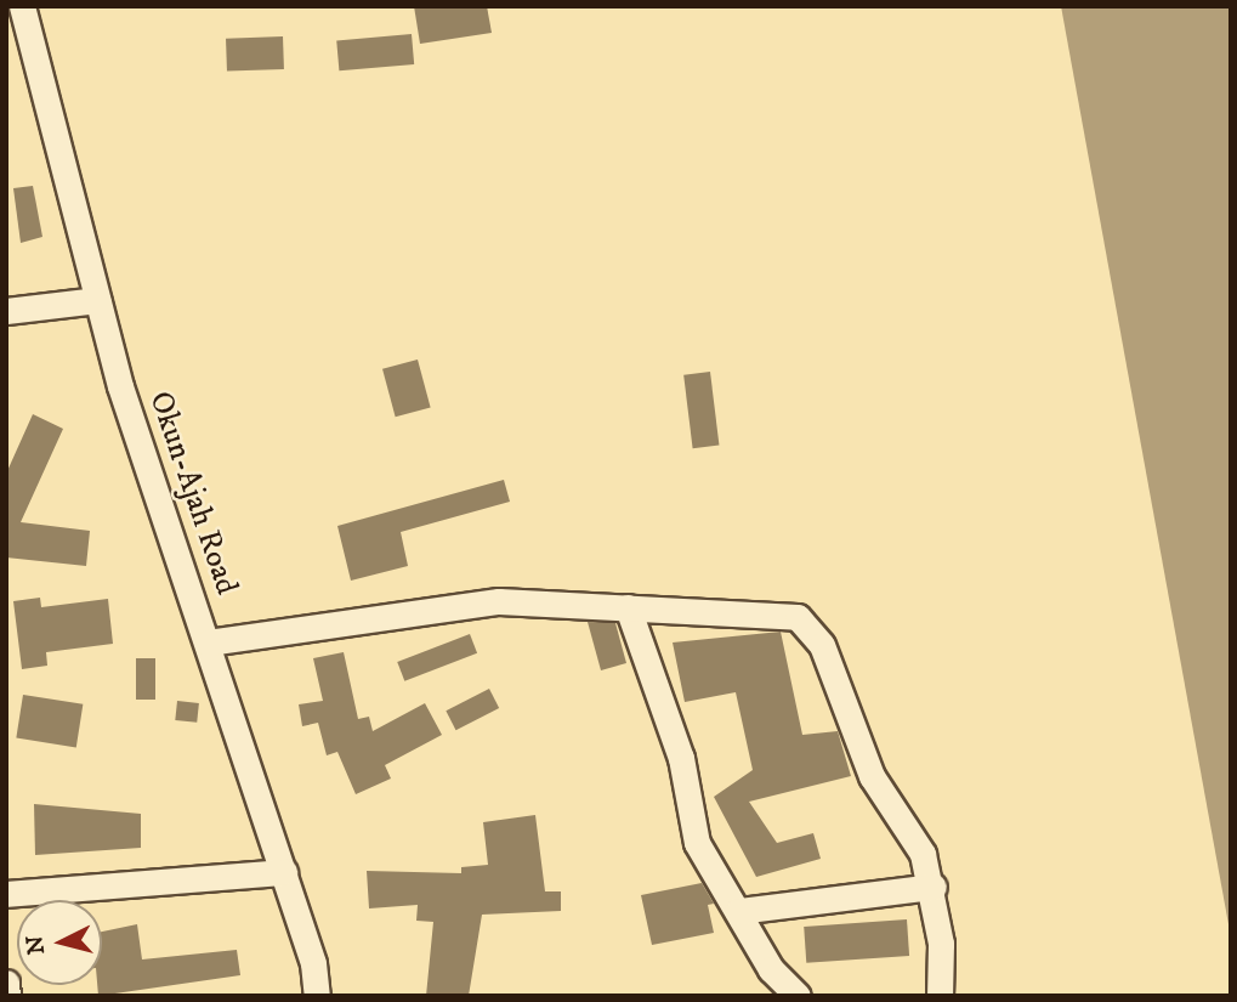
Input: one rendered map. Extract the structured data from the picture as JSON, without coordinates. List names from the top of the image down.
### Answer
{
  "streets": {
    "street": ["Okun-Ajah Road"]
  },
  "north": "left"
}
